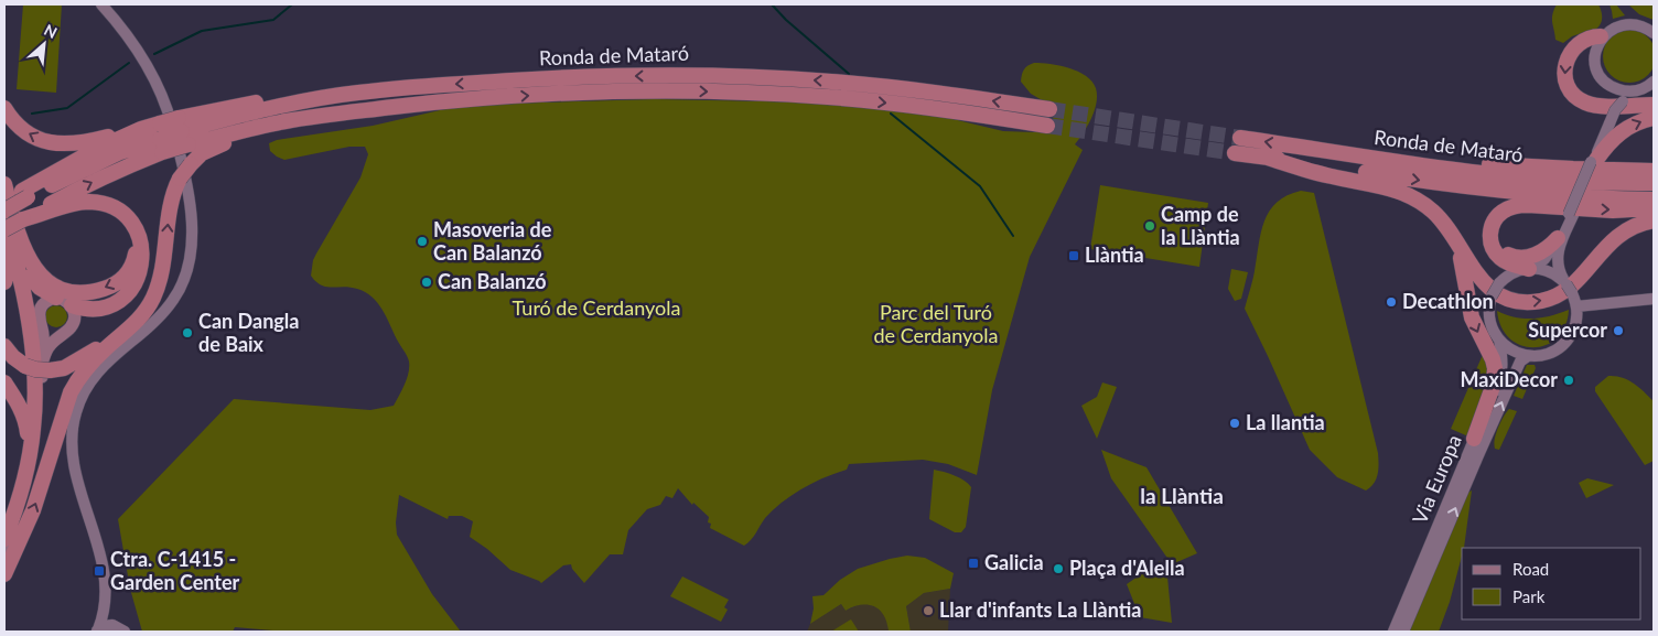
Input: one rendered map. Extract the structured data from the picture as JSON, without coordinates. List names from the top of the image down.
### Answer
{
  "streets": {
    "highway": ["Ronda de Mataró"],
    "street": ["Via Europa"]
  },
  "districts": ["la Llàntia"],
  "parks": ["Turó de Cerdanyola", "Parc del Turó de Cerdanyola"],
  "places": {
    "other": [
      "Camp de la Llàntia",
      "Masoveria de Can Balanzó",
      "Can Balanzó",
      "Decathlon",
      "Supercor",
      "Can Dangla de Baix",
      "MaxiDecor",
      "La llantia",
      "Plaça d'Alella",
      "Llar d'infants La Llàntia"
    ],
    "transit": ["Llàntia", "Galicia", "Ctra. C-1415 - Garden Center"]
  },
  "legend": ["Road", "Park"],
  "north": "top right"
}
